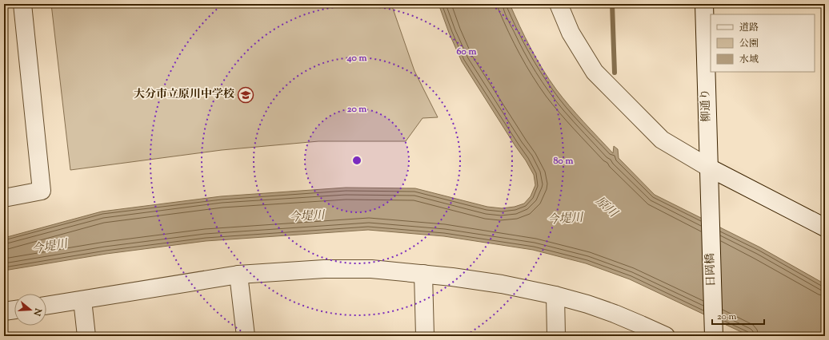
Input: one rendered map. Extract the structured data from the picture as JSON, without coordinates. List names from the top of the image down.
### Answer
{
  "streets": {
    "street": ["柳通り", "日岡橋"]
  },
  "crossings": [
    ["柳通り", "日岡橋"]
  ],
  "water": ["原川", "今堤川"],
  "places": {
    "school or university": ["大分市立原川中学校"]
  },
  "legend": ["道路", "公園", "水域"],
  "scale_bar": "20 m",
  "north": "right",
  "rings": [
    "60 m",
    "40 m",
    "20 m",
    "80 m"
  ]
}
